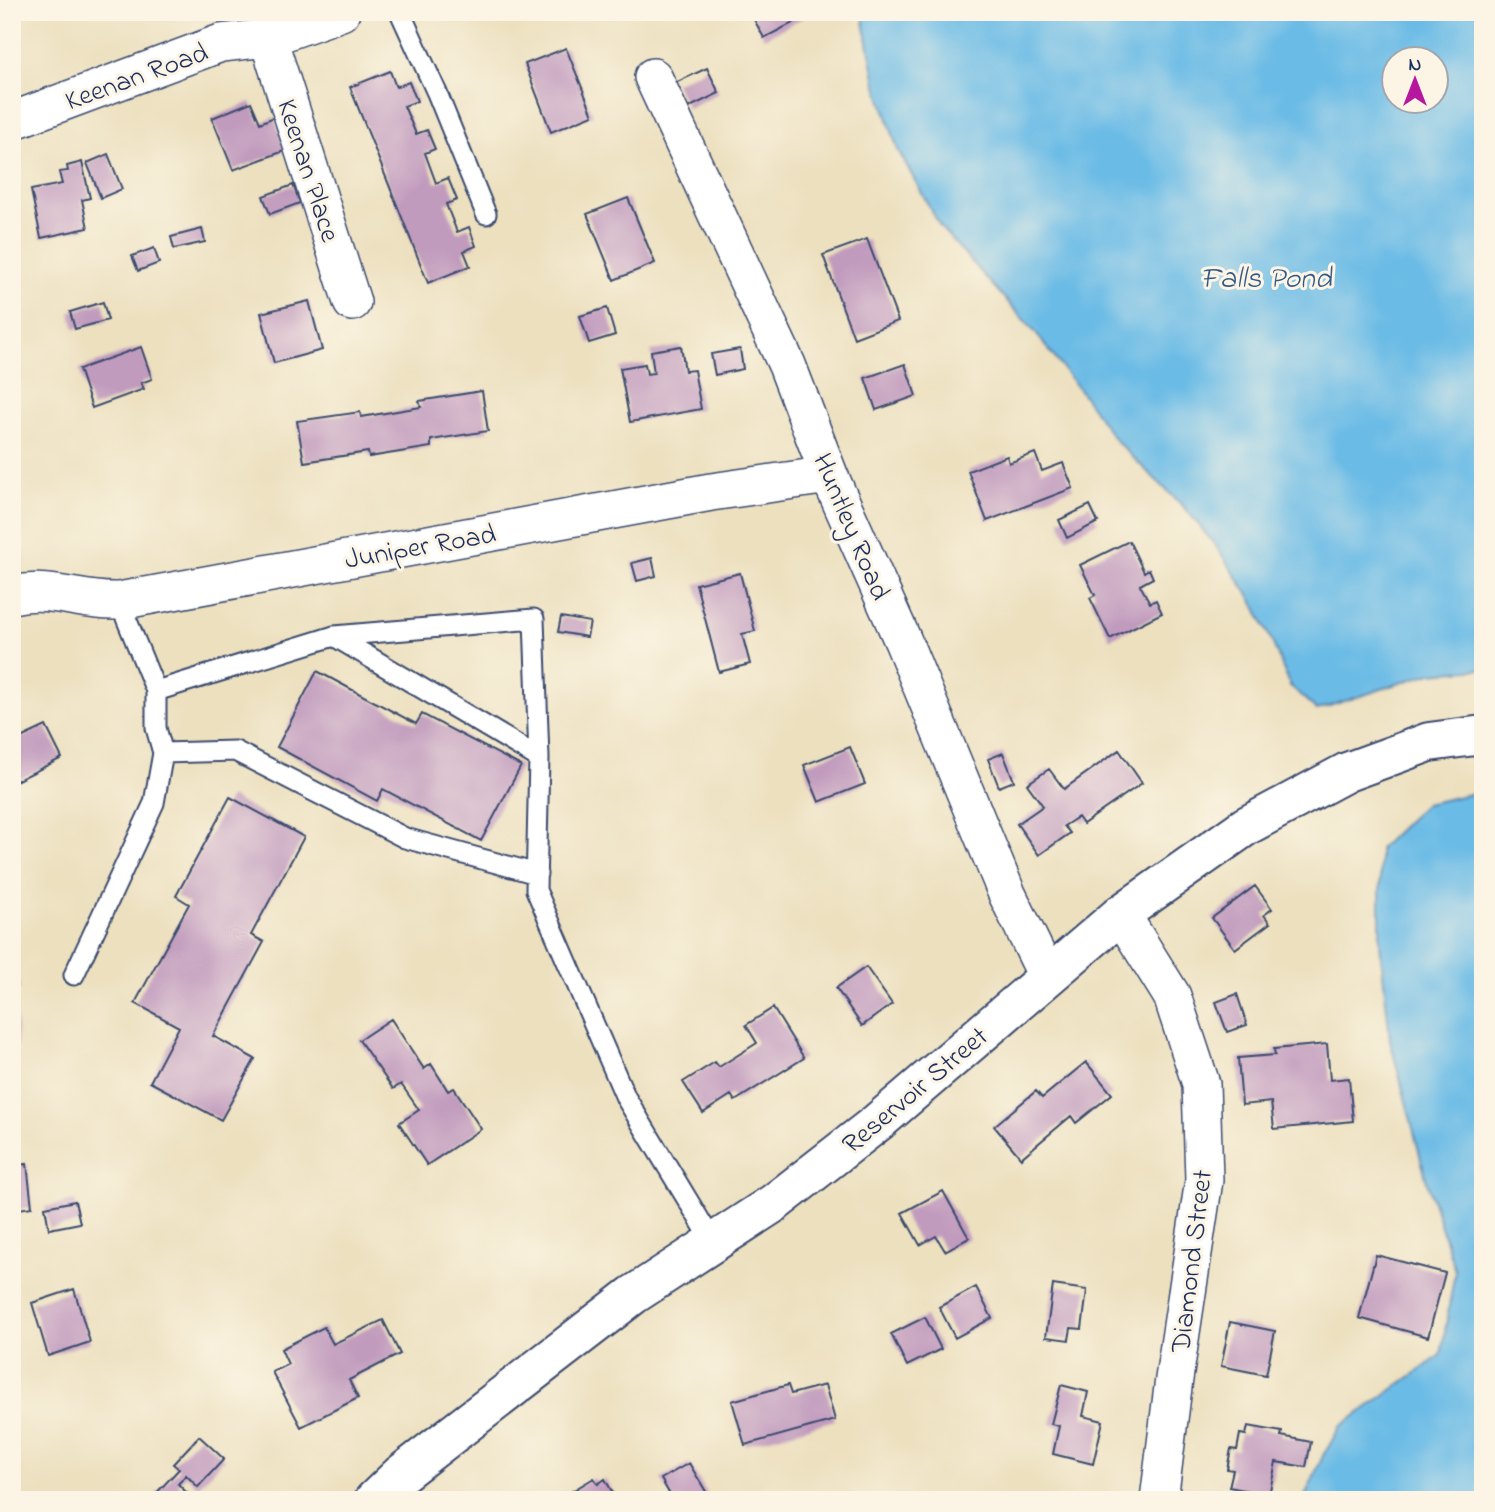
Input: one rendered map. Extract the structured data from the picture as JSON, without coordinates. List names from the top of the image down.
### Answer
{
  "streets": {
    "street": [
      "Keenan Road",
      "Keenan Place",
      "Huntley Road",
      "Juniper Road",
      "Reservoir Street",
      "Diamond Street"
    ]
  },
  "crossings": [
    ["Keenan Road", "Keenan Place"],
    ["Huntley Road", "Juniper Road"],
    ["Huntley Road", "Reservoir Street"],
    ["Reservoir Street", "Diamond Street"]
  ],
  "water": ["Falls Pond"],
  "north": "top"
}
